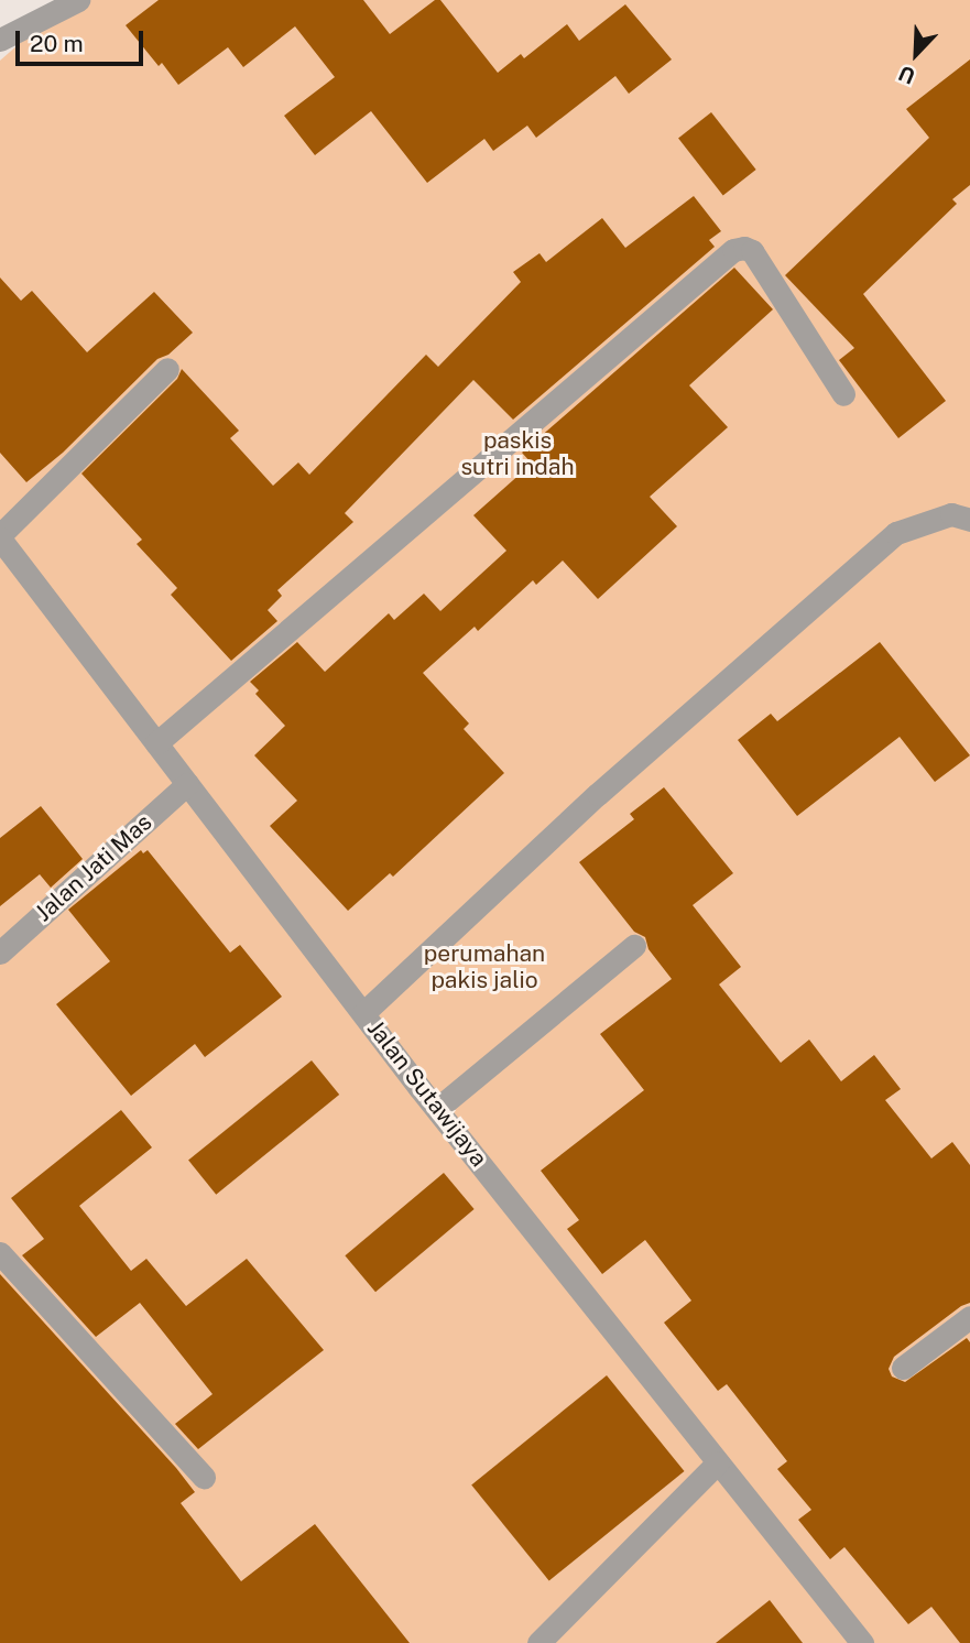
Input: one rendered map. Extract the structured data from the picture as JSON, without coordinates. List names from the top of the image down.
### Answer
{
  "streets": {
    "street": ["Jalan Jati Mas", "Jalan Sutawijaya"]
  },
  "crossings": [
    ["Jalan Jati Mas", "Jalan Sutawijaya"]
  ],
  "parks": ["paskis sutri indah", "perumahan pakis jalio"],
  "scale_bar": "20 m",
  "north": "bottom left"
}
